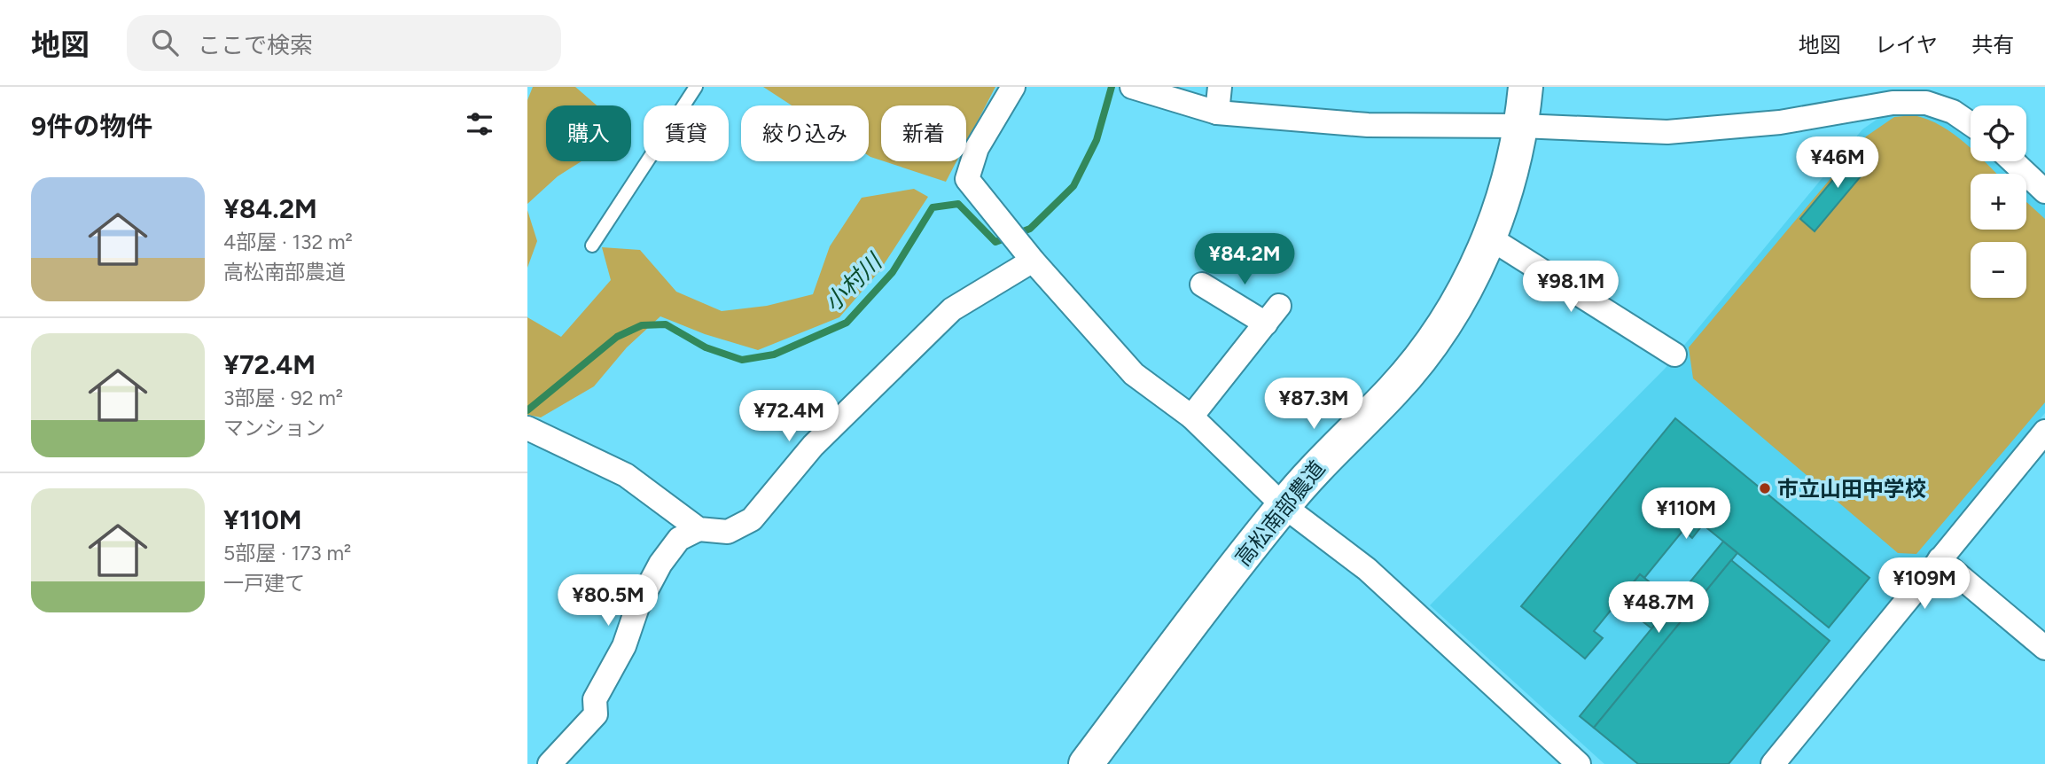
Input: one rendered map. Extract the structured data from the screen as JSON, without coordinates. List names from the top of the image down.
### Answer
{
  "streets": {
    "street": ["高松南部農道"]
  },
  "water": ["小村川"],
  "places": ["市立山田中学校"],
  "page": {
    "header": "地図",
    "search": "ここで検索",
    "nav": ["地図", "レイヤ", "共有"],
    "heading": "9件の物件",
    "map_buttons": ["+", "−"],
    "chip": [
      "購入",
      "賃貸",
      "絞り込み",
      "新着"
    ],
    "price": [
      "¥46M",
      "¥84.2M",
      "¥98.1M",
      "¥87.3M",
      "¥72.4M",
      "¥110M",
      "¥109M",
      "¥80.5M",
      "¥48.7M"
    ],
    "list": [
      {
        "name": "¥84.2M",
        "note": "4部屋 · 132 m² · 高松南部農道"
      },
      {
        "name": "¥72.4M",
        "note": "3部屋 · 92 m² · マンション"
      },
      {
        "name": "¥110M",
        "note": "5部屋 · 173 m² · 一戸建て"
      }
    ]
  }
}
